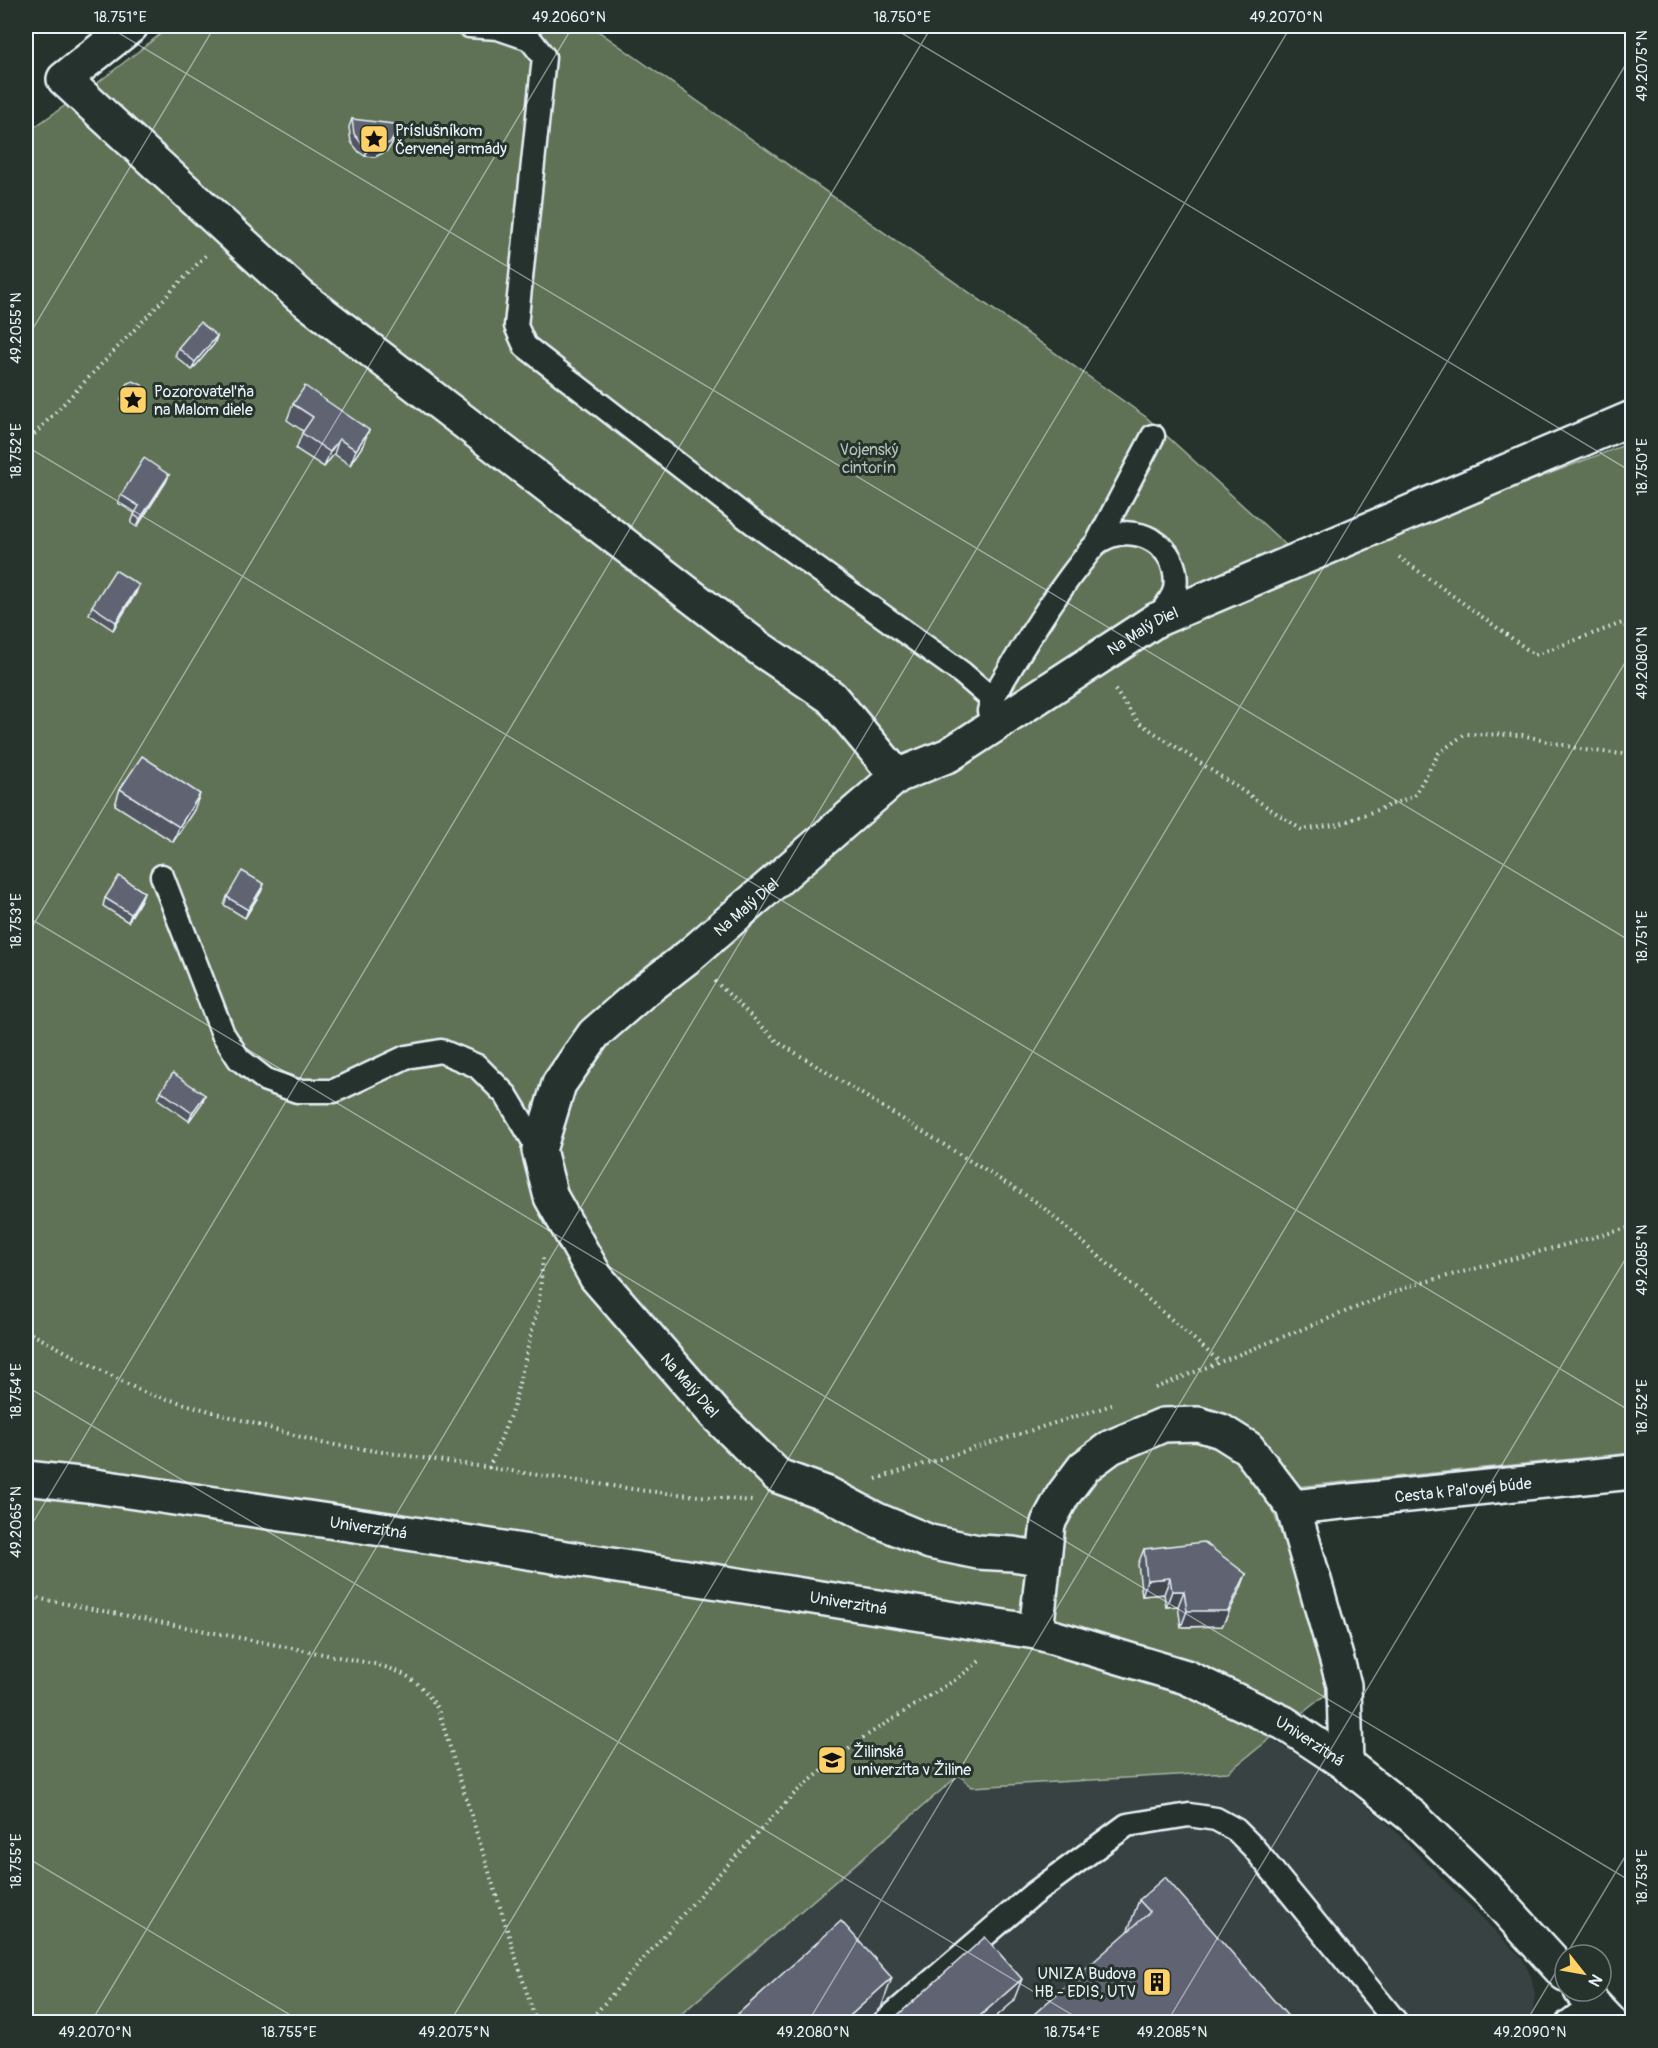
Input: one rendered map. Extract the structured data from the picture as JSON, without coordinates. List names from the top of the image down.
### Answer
{
  "streets": {
    "street": ["Na Malý Diel", "Cesta k Paľovej búde", "Univerzitná"]
  },
  "parks": ["Vojenský cintorín"],
  "places": {
    "place": ["Príslušníkom Červenej armády", "Pozorovateľňa na Malom diele"],
    "school or university": ["Žilinská univerzita v Žiline"],
    "building": ["UNIZA Budova HB - EDIS, UTV"]
  },
  "north": "bottom right",
  "coordinates": [
    "18.751°E",
    "49.2060°N",
    "18.750°E",
    "49.2070°N",
    "49.2075°N",
    "49.2055°N",
    "18.752°E",
    "49.2080°N",
    "18.753°E",
    "49.2085°N",
    "18.754°E",
    "49.2065°N",
    "18.755°E",
    "49.2090°N"
  ]
}
